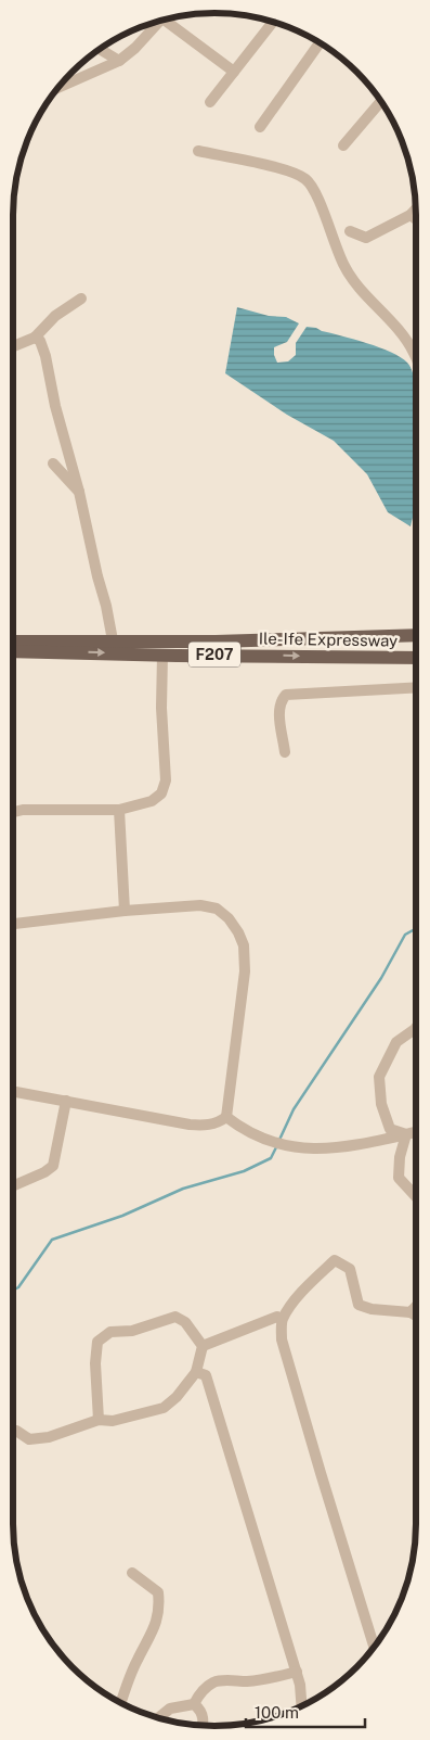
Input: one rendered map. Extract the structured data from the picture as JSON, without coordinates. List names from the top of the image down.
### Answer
{
  "streets": {
    "main road": ["Ile-Ife Expressway", "F207"]
  },
  "scale_bar": "100 m"
}
